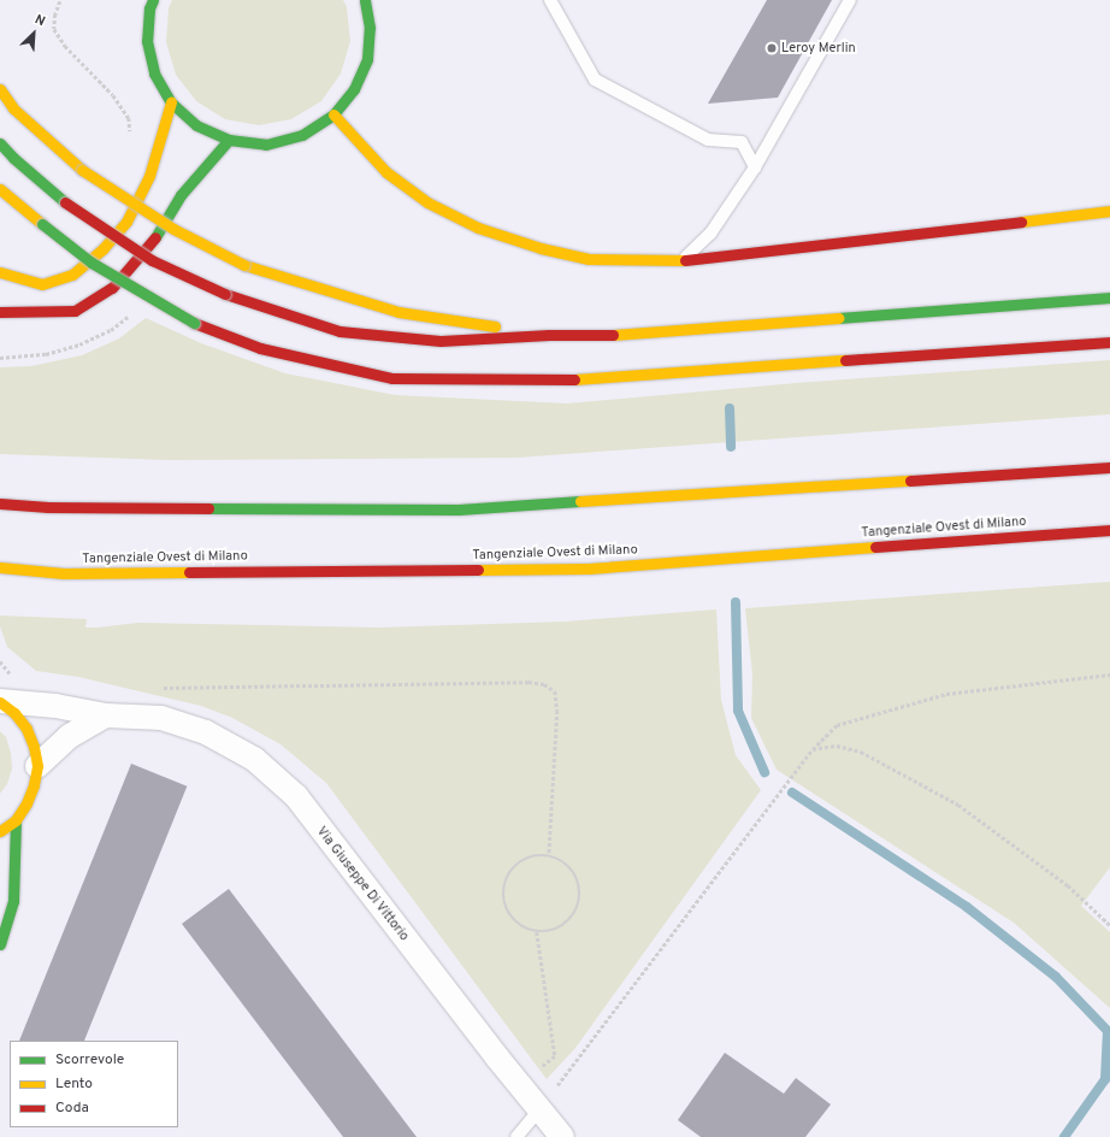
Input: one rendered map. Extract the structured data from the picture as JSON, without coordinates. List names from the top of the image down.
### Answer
{
  "streets": {
    "main road": ["Tangenziale Ovest di Milano"],
    "street": ["Via Giuseppe Di Vittorio"]
  },
  "places": ["Leroy Merlin"],
  "legend": ["Scorrevole", "Lento", "Coda"],
  "north": "top right"
}
